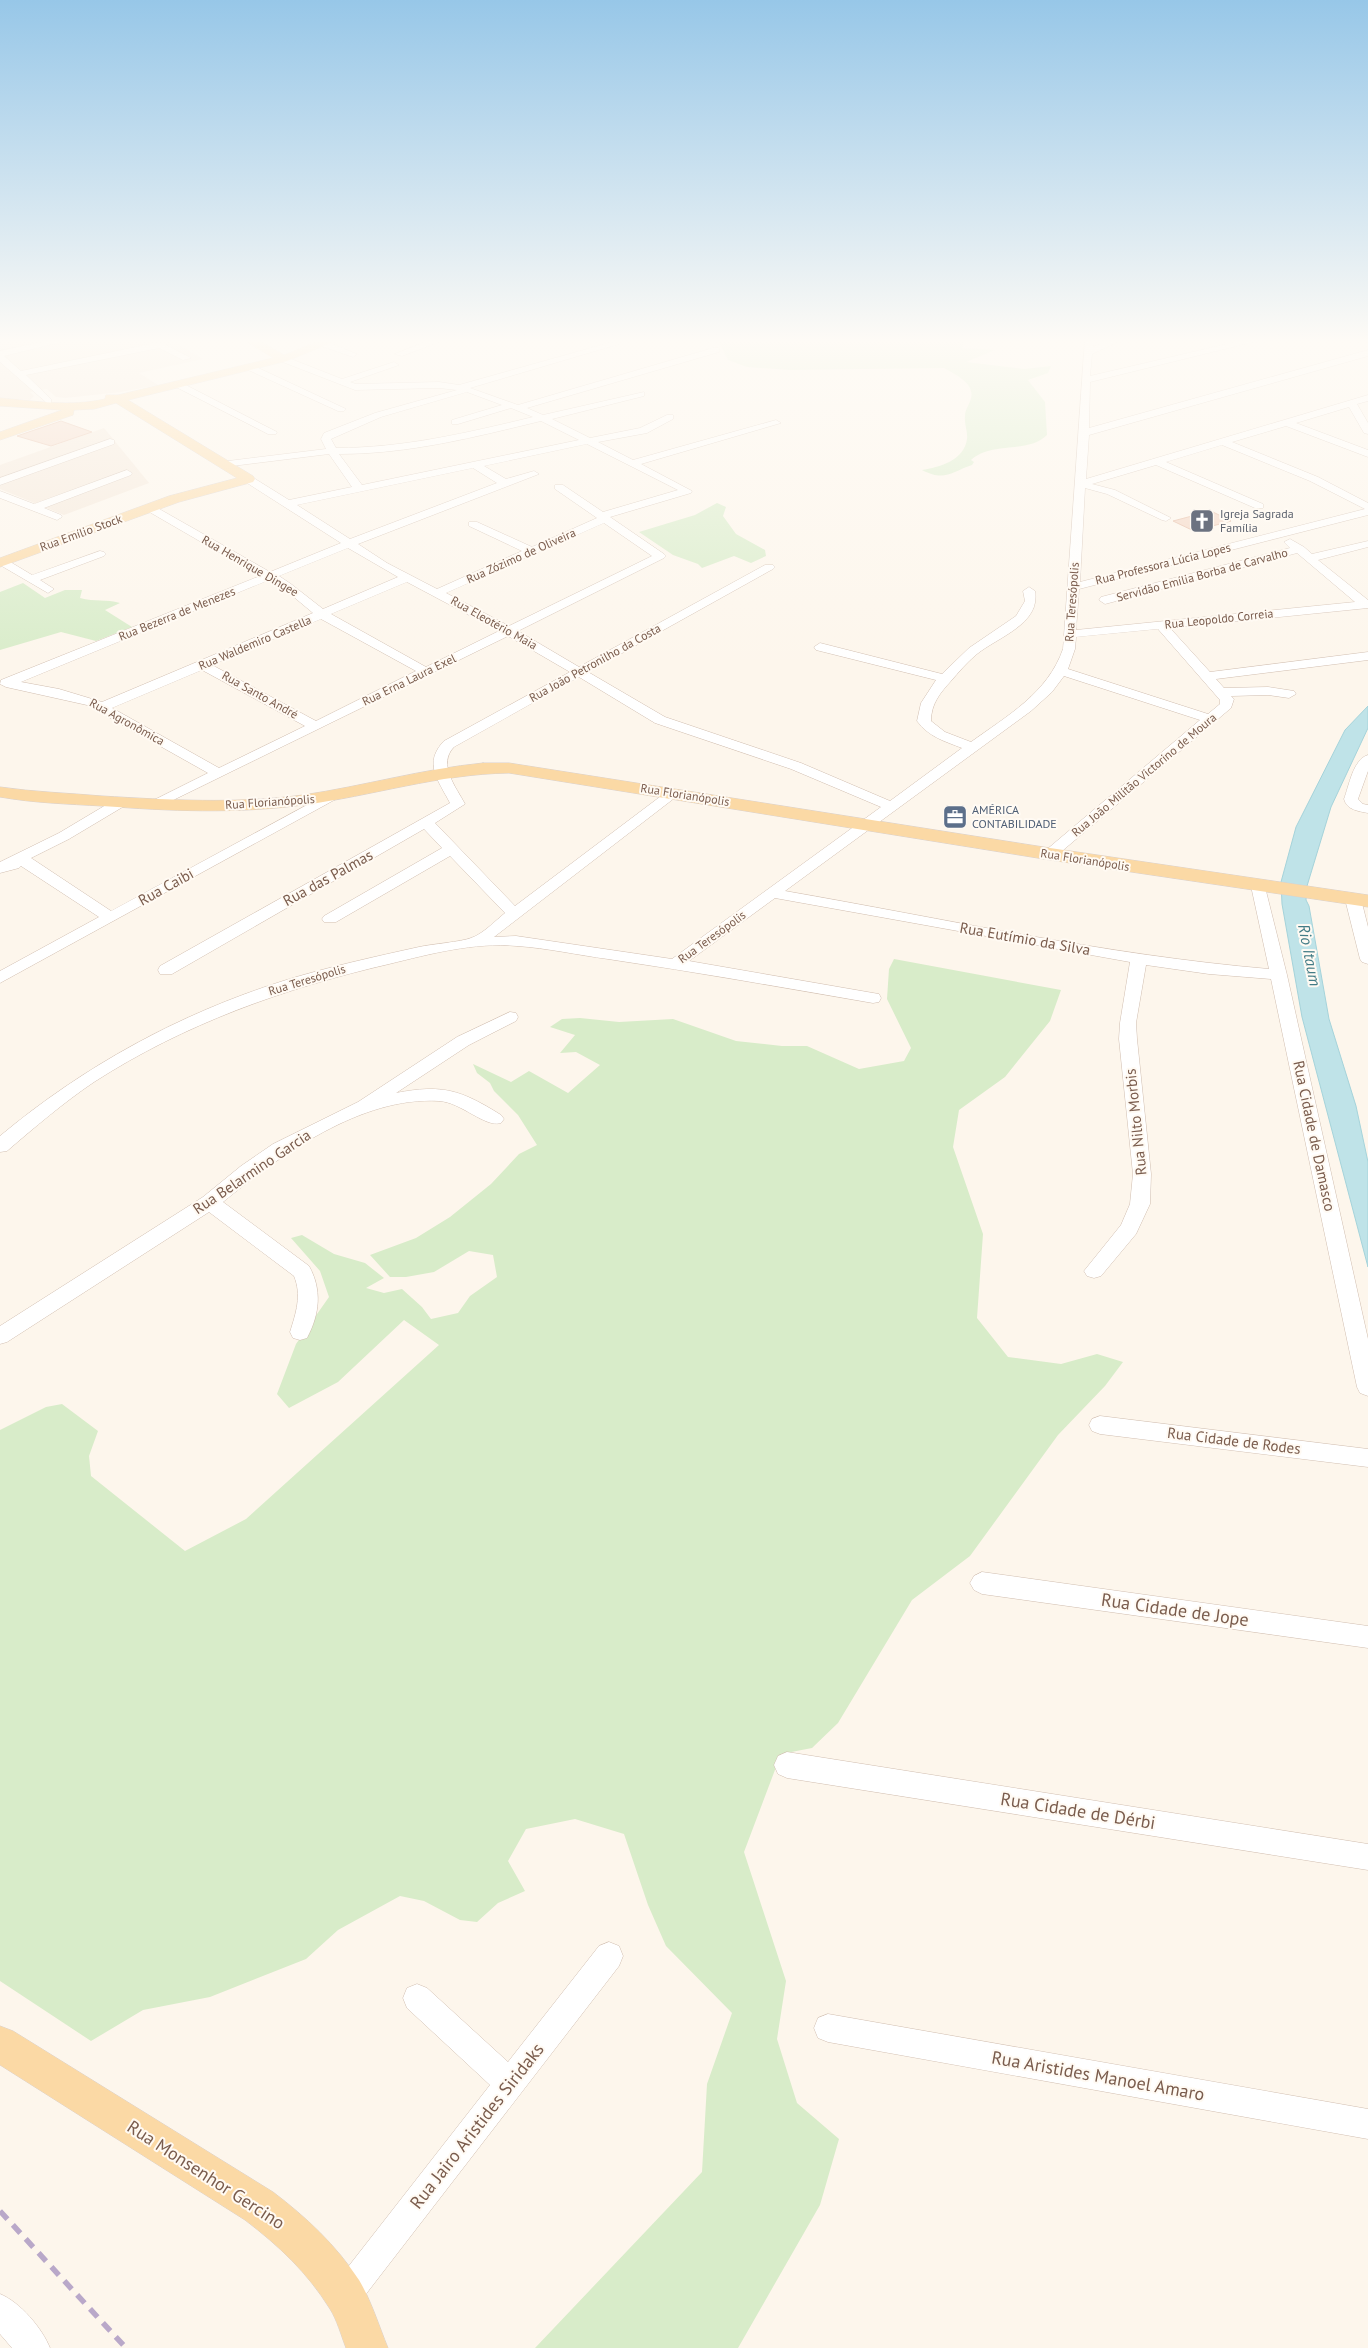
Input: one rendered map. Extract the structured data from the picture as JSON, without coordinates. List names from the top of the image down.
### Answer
{
  "streets": {
    "main road": [
      "Rua Emílio Stock",
      "Rua Eleotério Maia",
      "Rua Florianópolis",
      "Rua Monsenhor Gercino"
    ],
    "street": [
      "Rua Zózimo de Oliveira",
      "Rua Professora Lúcia Lopes",
      "Rua Henrique Dingee",
      "Servidão Emília Borba de Carvalho",
      "Rua Teresópolis",
      "Rua Bezerra de Menezes",
      "Rua Leopoldo Correia",
      "Rua Waldemiro Castella",
      "Rua João Petronilho da Costa",
      "Rua Erna Laura Exel",
      "Rua Santo André",
      "Rua Agronômica",
      "Rua João Militão Victorino de Moura",
      "Rua das Palmas",
      "Rua Caibi",
      "Rua Eutímio da Silva",
      "Rua Nilto Morbis",
      "Rua Cidade de Damasco",
      "Rua Belarmino Garcia",
      "Rua Cidade de Rodes",
      "Rua Cidade de Jope",
      "Rua Cidade de Dérbi",
      "Rua Aristides Manoel Amaro",
      "Rua Jairo Aristides Siridaks"
    ]
  },
  "crossings": [
    ["Rua Emílio Stock", "Rua Henrique Dingee"],
    ["Rua Emílio Stock", "Rua Eleotério Maia"],
    ["Rua Zózimo de Oliveira", "Rua Eleotério Maia"],
    ["Rua Professora Lúcia Lopes", "Rua Teresópolis"],
    ["Rua Henrique Dingee", "Rua Bezerra de Menezes"],
    ["Rua Henrique Dingee", "Rua Waldemiro Castella"],
    ["Rua Henrique Dingee", "Rua Erna Laura Exel"],
    ["Rua Teresópolis", "Rua Leopoldo Correia"],
    ["Rua Teresópolis", "Rua Eleotério Maia"],
    ["Rua Teresópolis", "Rua Florianópolis"],
    ["Rua Teresópolis", "Rua Eutímio da Silva"],
    ["Rua Bezerra de Menezes", "Rua Eleotério Maia"],
    ["Rua Bezerra de Menezes", "Rua Agronômica"],
    ["Rua Leopoldo Correia", "Rua João Militão Victorino de Moura"],
    ["Rua Eleotério Maia", "Rua Waldemiro Castella"],
    ["Rua Eleotério Maia", "Rua João Petronilho da Costa"],
    ["Rua Eleotério Maia", "Rua Erna Laura Exel"],
    ["Rua Waldemiro Castella", "Rua Santo André"],
    ["Rua Waldemiro Castella", "Rua Agronômica"],
    ["Rua João Petronilho da Costa", "Rua Florianópolis"],
    ["Rua João Petronilho da Costa", "Rua das Palmas"],
    ["Rua Erna Laura Exel", "Rua Santo André"],
    ["Rua Erna Laura Exel", "Rua Agronômica"],
    ["Rua Erna Laura Exel", "Rua Florianópolis"],
    ["Rua João Militão Victorino de Moura", "Rua Florianópolis"],
    ["Rua Florianópolis", "Rua das Palmas"],
    ["Rua Florianópolis", "Rua Caibi"],
    ["Rua Florianópolis", "Rua Cidade de Damasco"],
    ["Rua Eutímio da Silva", "Rua Nilto Morbis"],
    ["Rua Eutímio da Silva", "Rua Cidade de Damasco"],
    ["Rua Jairo Aristides Siridaks", "Rua Monsenhor Gercino"]
  ],
  "water": ["Rio Itaum"],
  "places": {
    "church": ["Igreja Sagrada Família"],
    "office": ["AMÉRICA CONTABILIDADE"]
  }
}
